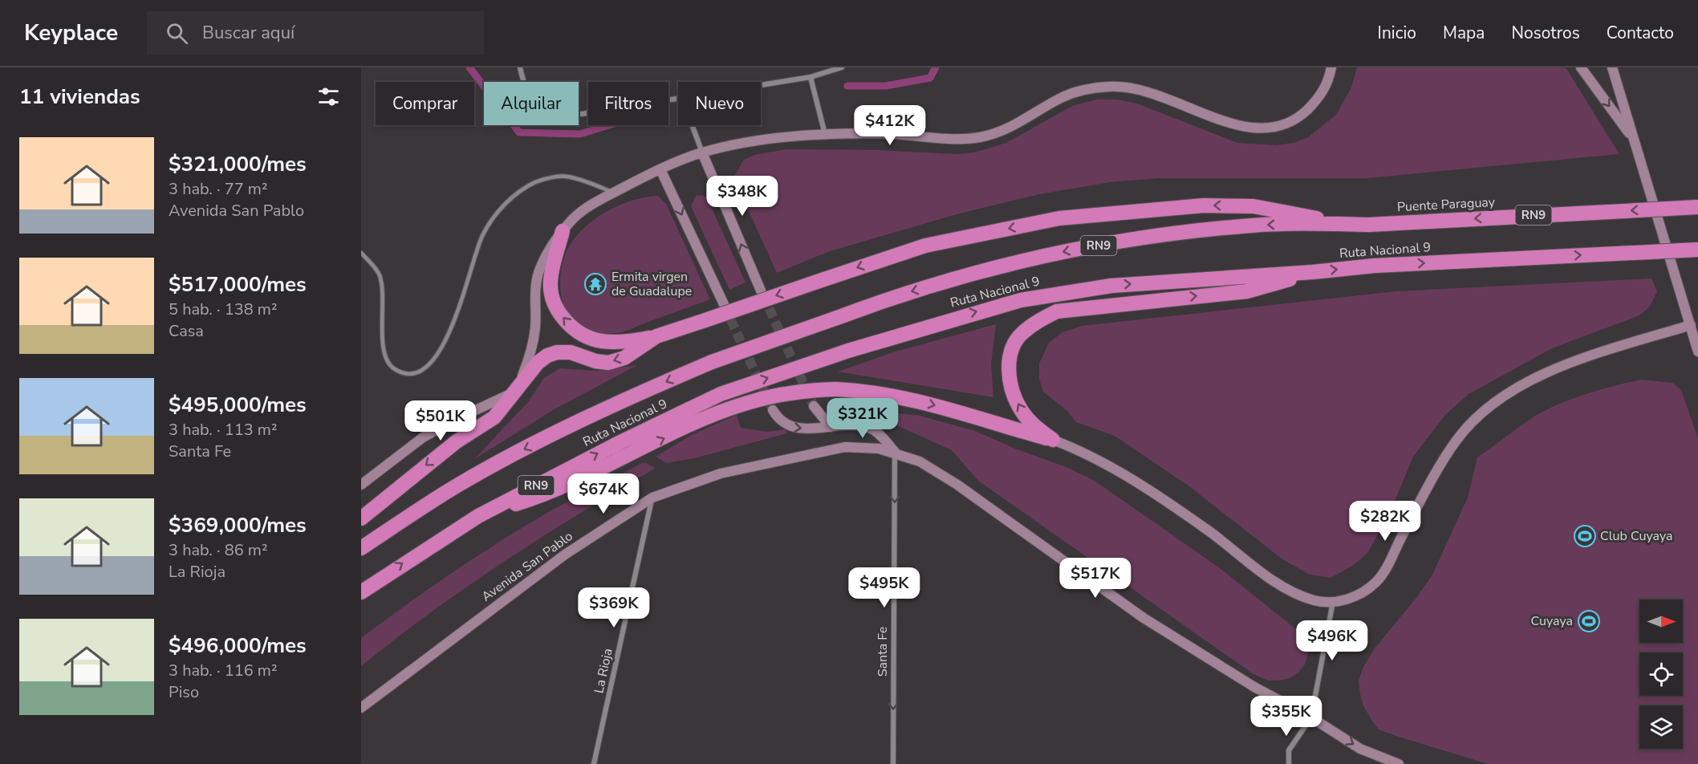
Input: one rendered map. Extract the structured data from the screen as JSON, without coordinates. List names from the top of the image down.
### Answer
{
  "streets": {
    "highway": ["Puente Paraguay", "RN9", "Ruta Nacional 9"],
    "main road": ["Avenida San Pablo"],
    "street": ["Santa Fe", "La Rioja"]
  },
  "crossings": [
    ["Puente Paraguay", "Ruta Nacional 9"],
    ["Avenida San Pablo", "Santa Fe"],
    ["Avenida San Pablo", "La Rioja"]
  ],
  "one_way": ["Puente Paraguay", "Santa Fe"],
  "places": {
    "temple": ["Ermita virgen de Guadalupe"],
    "sports": ["Club Cuyaya", "Cuyaya"]
  },
  "north": "right",
  "page": {
    "header": "Keyplace",
    "search": "Buscar aquí",
    "nav": [
      "Inicio",
      "Mapa",
      "Nosotros",
      "Contacto"
    ],
    "heading": "11 viviendas",
    "chip": [
      "Comprar",
      "Alquilar",
      "Filtros",
      "Nuevo"
    ],
    "price": [
      "$412K",
      "$348K",
      "$321K",
      "$501K",
      "$674K",
      "$282K",
      "$517K",
      "$495K",
      "$369K",
      "$496K",
      "$355K"
    ],
    "list": [
      {
        "name": "$321,000/mes",
        "note": "3 hab. · 77 m² · Avenida San Pablo"
      },
      {
        "name": "$517,000/mes",
        "note": "5 hab. · 138 m² · Casa"
      },
      {
        "name": "$495,000/mes",
        "note": "3 hab. · 113 m² · Santa Fe"
      },
      {
        "name": "$369,000/mes",
        "note": "3 hab. · 86 m² · La Rioja"
      },
      {
        "name": "$496,000/mes",
        "note": "3 hab. · 116 m² · Piso"
      }
    ]
  }
}
